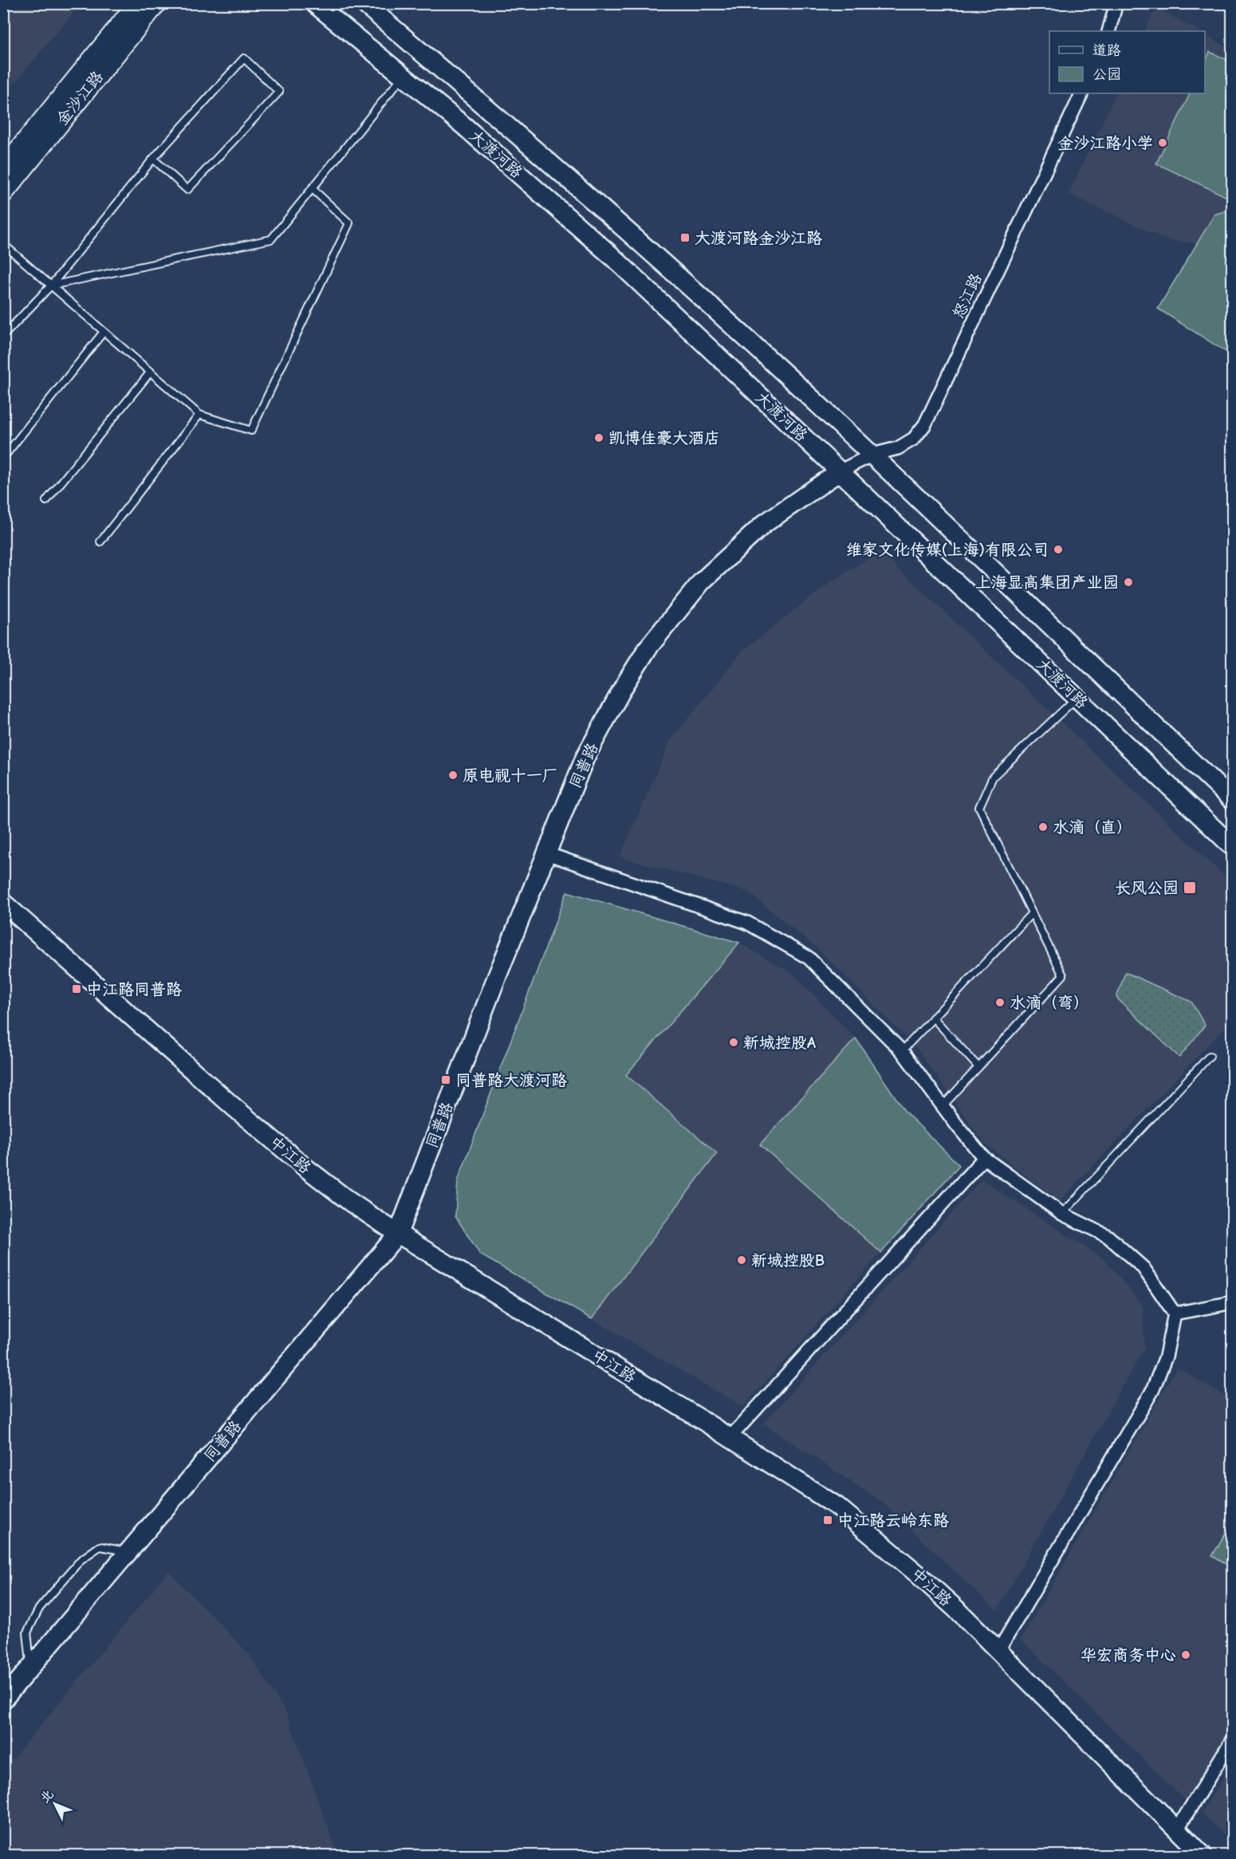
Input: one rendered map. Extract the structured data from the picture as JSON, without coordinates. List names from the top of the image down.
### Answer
{
  "streets": {
    "main road": ["金沙江路"],
    "street": [
      "大渡河路",
      "怒江路",
      "同普路",
      "中江路"
    ]
  },
  "crossings": [
    ["大渡河路", "怒江路"],
    ["大渡河路", "同普路"],
    ["怒江路", "同普路"],
    ["同普路", "中江路"]
  ],
  "places": {
    "other": [
      "金沙江路小学",
      "凯博佳豪大酒店",
      "维家文化传媒(上海)有限公司",
      "上海显高集团产业园",
      "原电视十一厂",
      "水滴（直）",
      "水滴（弯）",
      "新城控股A",
      "新城控股B",
      "华宏商务中心"
    ],
    "transit": [
      "大渡河路金沙江路",
      "长风公园",
      "中江路同普路",
      "同普路大渡河路",
      "中江路云岭东路"
    ]
  },
  "legend": ["道路", "公园"],
  "north": "top left"
}
